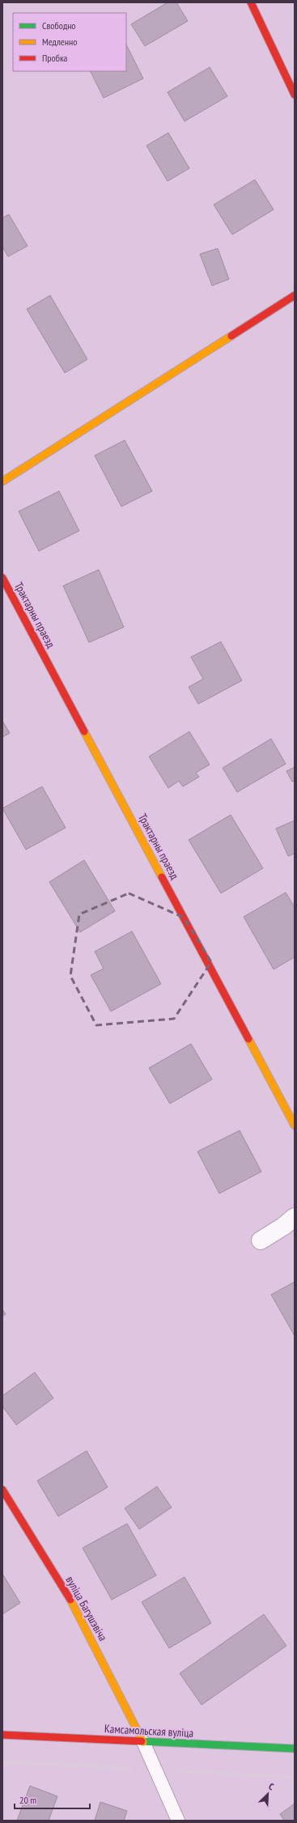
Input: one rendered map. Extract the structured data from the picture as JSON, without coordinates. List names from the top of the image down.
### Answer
{
  "streets": {
    "street": ["Трактарны праезд", "вуліца Багушэвіча", "Камсамольская вуліца"]
  },
  "crossings": [
    ["вуліца Багушэвіча", "Камсамольская вуліца"]
  ],
  "legend": ["Свободно", "Медленно", "Пробка"],
  "scale_bar": "20 m",
  "north": "top right"
}
